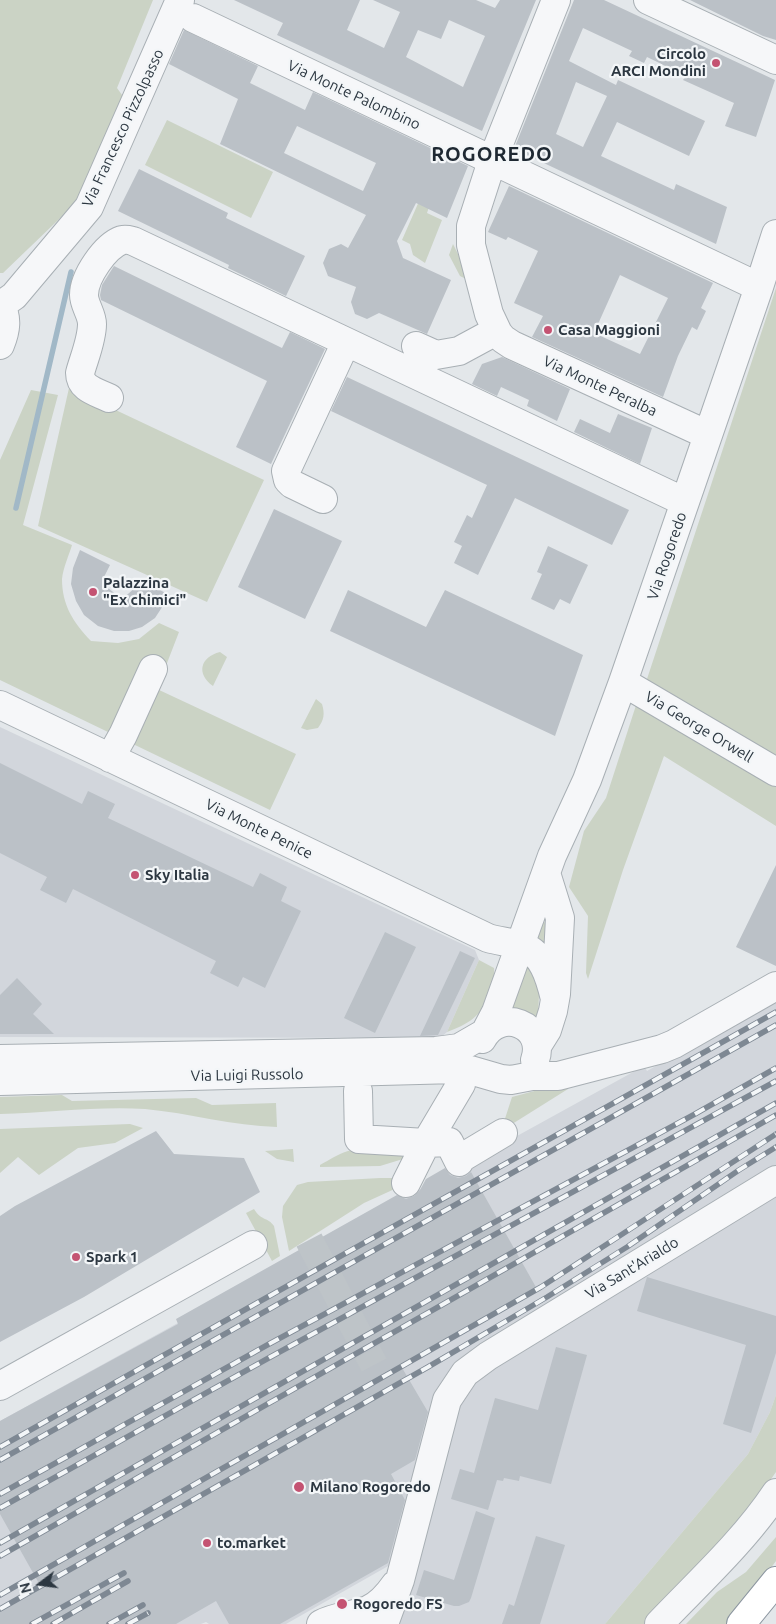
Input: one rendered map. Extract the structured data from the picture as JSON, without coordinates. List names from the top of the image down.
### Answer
{
  "streets": {
    "street": [
      "Via Monte Palombino",
      "Via Francesco Pizzolpasso",
      "Via Monte Peralba",
      "Via Rogoredo",
      "Via George Orwell",
      "Via Monte Penice",
      "Via Luigi Russolo",
      "Via Sant'Arialdo"
    ]
  },
  "crossings": [
    ["Via Monte Palombino", "Via Francesco Pizzolpasso"],
    ["Via Monte Palombino", "Via Monte Peralba"],
    ["Via Monte Palombino", "Via Rogoredo"],
    ["Via Monte Peralba", "Via Rogoredo"],
    ["Via Rogoredo", "Via George Orwell"],
    ["Via Rogoredo", "Via Monte Penice"],
    ["Via Rogoredo", "Via Luigi Russolo"]
  ],
  "districts": ["ROGOREDO"],
  "places": [
    "Circolo ARCI Mondini",
    "Casa Maggioni",
    "Palazzina \"Ex chimici\"",
    "Sky Italia",
    "Spark 1",
    "Milano Rogoredo",
    "to.market",
    "Rogoredo FS"
  ],
  "north": "left"
}
